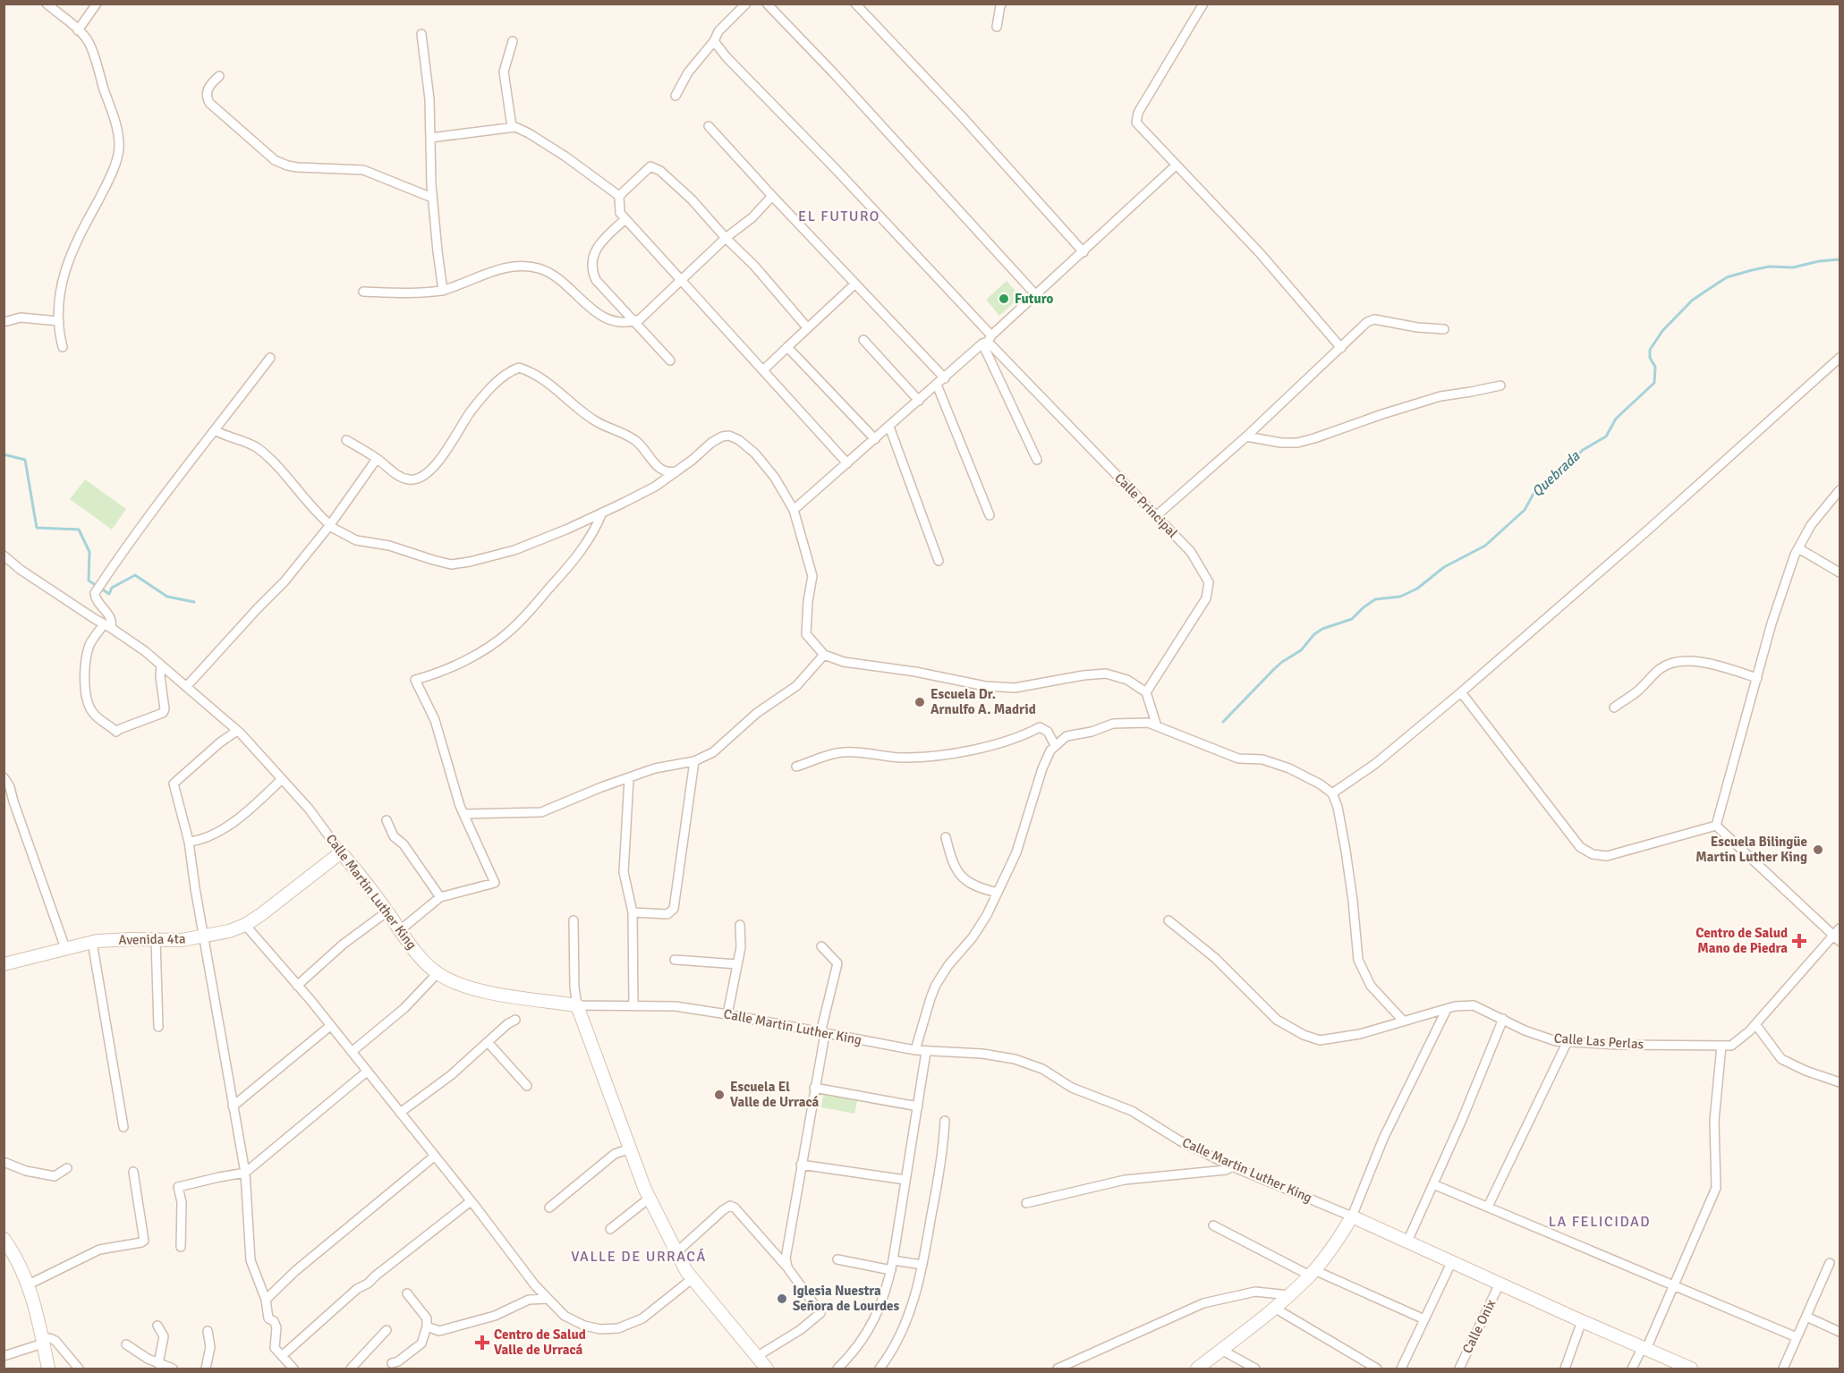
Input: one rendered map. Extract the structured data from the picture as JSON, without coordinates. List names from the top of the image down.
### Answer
{
  "streets": {
    "street": [
      "Calle Principal",
      "Calle Martin Luther King",
      "Avenida 4ta",
      "Calle Las Perlas",
      "Calle Onix"
    ]
  },
  "crossings": [
    ["Calle Martin Luther King", "Avenida 4ta"],
    ["Calle Martin Luther King", "Calle Onix"]
  ],
  "districts": ["EL FUTURO", "LA FELICIDAD", "VALLE DE URRACÁ"],
  "water": ["Quebrada"],
  "places": {
    "other": [
      "Futuro",
      "Escuela Dr. Arnulfo A. Madrid",
      "Escuela Bilingüe Martin Luther King",
      "Escuela El Valle de Urracá",
      "Iglesia Nuestra Señora de Lourdes"
    ],
    "health": ["Centro de Salud Mano de Piedra", "Centro de Salud Valle de Urracá"]
  }
}
